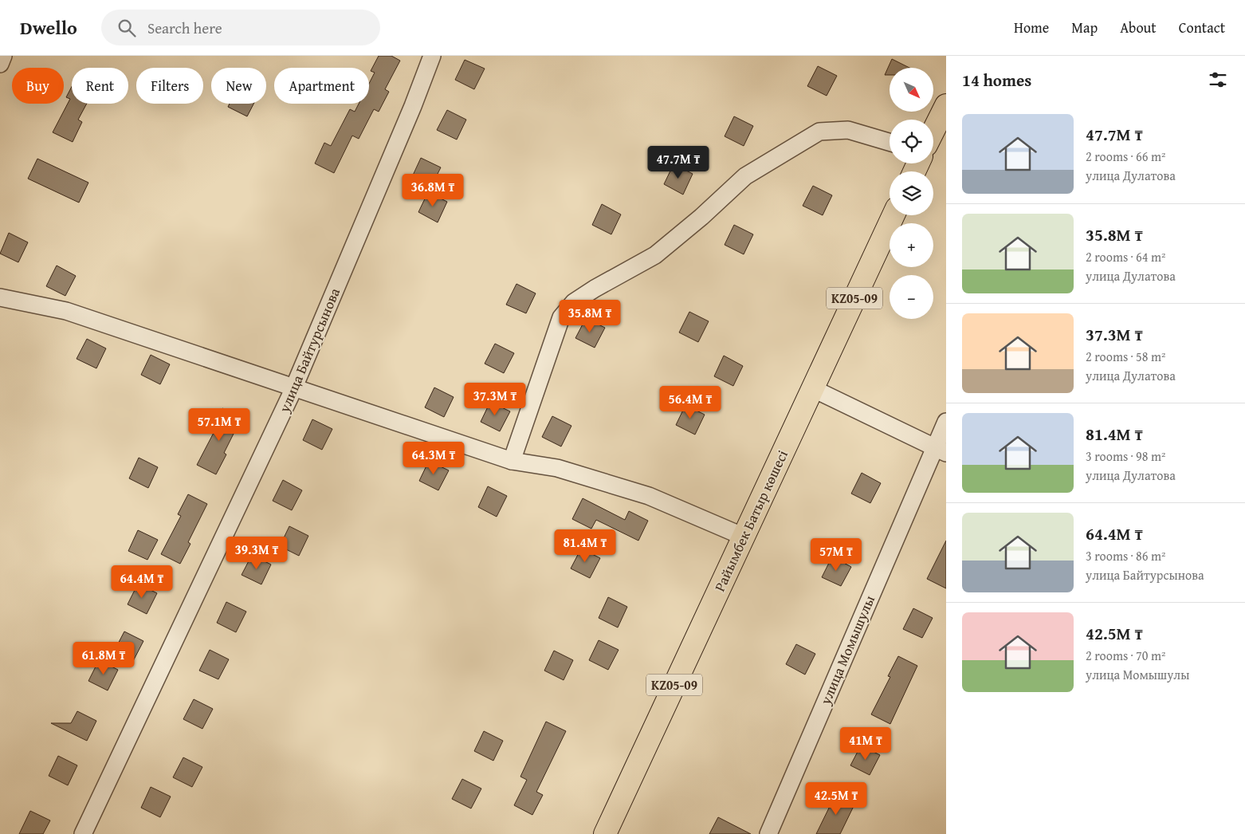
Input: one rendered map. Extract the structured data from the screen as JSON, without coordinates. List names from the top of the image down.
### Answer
{
  "streets": {
    "main road": ["KZ05-09", "Райымбек Батыр көшесі"],
    "street": ["улица Байтурсынова", "улица Момышулы"]
  },
  "north": "bottom right",
  "page": {
    "header": "Dwello",
    "search": "Search here",
    "nav": [
      "Home",
      "Map",
      "About",
      "Contact"
    ],
    "heading": "14 homes",
    "map_buttons": ["+", "−"],
    "chip": [
      "Buy",
      "Rent",
      "Filters",
      "New",
      "Apartment"
    ],
    "list": [
      {
        "name": "47.7M ₸",
        "note": "2 rooms · 66 m² · улица Дулатова"
      },
      {
        "name": "35.8M ₸",
        "note": "2 rooms · 64 m² · улица Дулатова"
      },
      {
        "name": "37.3M ₸",
        "note": "2 rooms · 58 m² · улица Дулатова"
      },
      {
        "name": "81.4M ₸",
        "note": "3 rooms · 98 m² · улица Дулатова"
      },
      {
        "name": "64.4M ₸",
        "note": "3 rooms · 86 m² · улица Байтурсынова"
      },
      {
        "name": "42.5M ₸",
        "note": "2 rooms · 70 m² · улица Момышулы"
      }
    ],
    "price": [
      "47.7M ₸",
      "36.8M ₸",
      "35.8M ₸",
      "37.3M ₸",
      "56.4M ₸",
      "57.1M ₸",
      "64.3M ₸",
      "81.4M ₸",
      "39.3M ₸",
      "57M ₸",
      "64.4M ₸",
      "61.8M ₸",
      "41M ₸",
      "42.5M ₸"
    ]
  }
}
